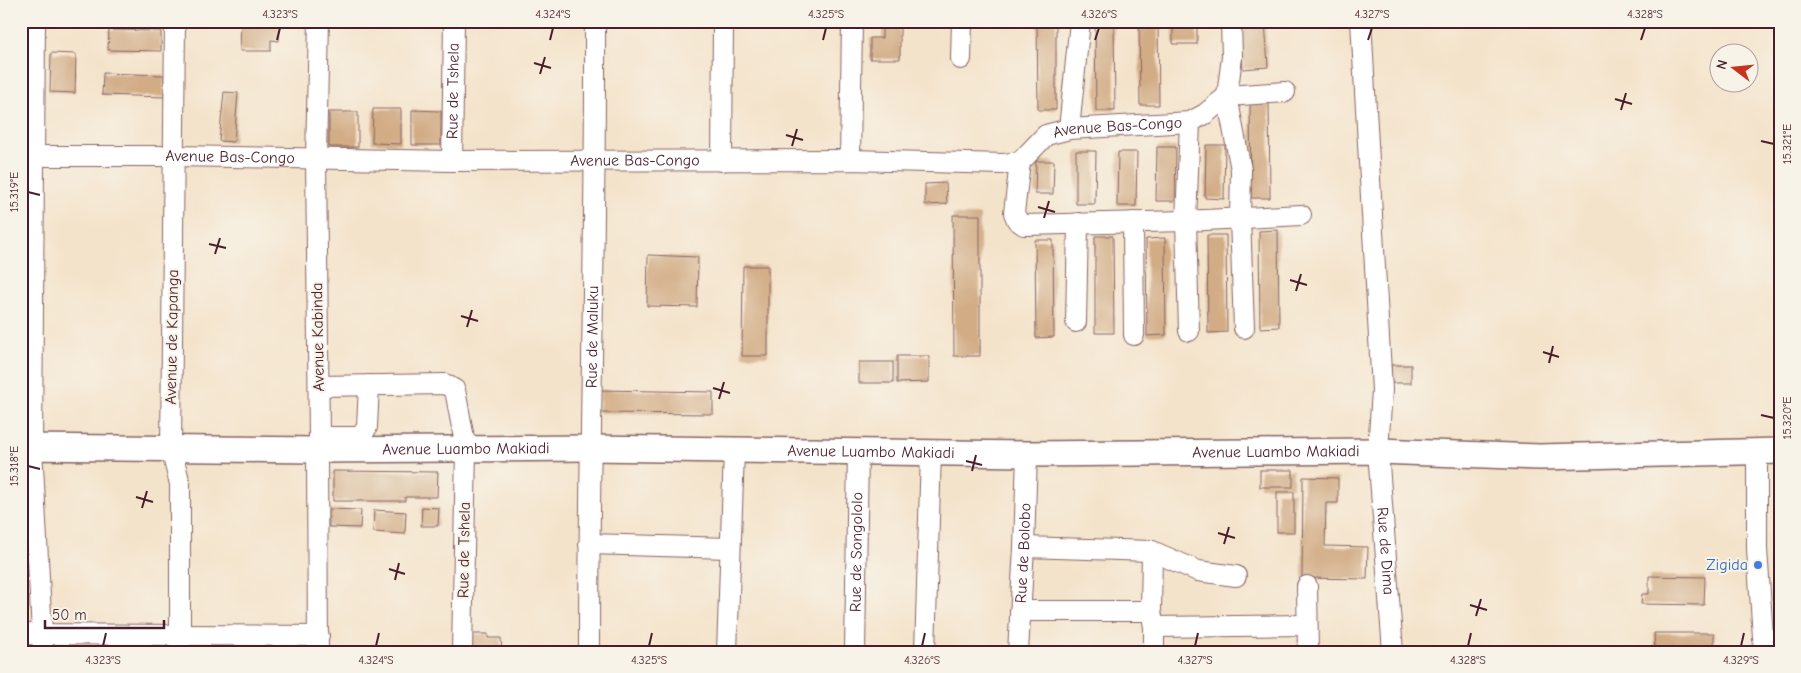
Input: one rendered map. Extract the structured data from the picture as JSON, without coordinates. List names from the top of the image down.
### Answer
{
  "streets": {
    "main road": ["Avenue Luambo Makiadi"],
    "street": [
      "Rue de Tshela",
      "Avenue Bas-Congo",
      "Rue de Maluku",
      "Avenue de Kapanga",
      "Avenue Kabinda",
      "Rue de Dima",
      "Rue de Songololo",
      "Rue de Bolobo"
    ]
  },
  "crossings": [
    ["Rue de Tshela", "Avenue Bas-Congo"],
    ["Rue de Tshela", "Avenue Kabinda"],
    ["Rue de Tshela", "Avenue Luambo Makiadi"],
    ["Avenue Bas-Congo", "Rue de Maluku"],
    ["Avenue Bas-Congo", "Avenue de Kapanga"],
    ["Avenue Bas-Congo", "Avenue Kabinda"],
    ["Rue de Maluku", "Avenue Luambo Makiadi"],
    ["Avenue de Kapanga", "Avenue Luambo Makiadi"],
    ["Avenue Kabinda", "Avenue Luambo Makiadi"],
    ["Avenue Luambo Makiadi", "Rue de Dima"],
    ["Avenue Luambo Makiadi", "Rue de Songololo"],
    ["Avenue Luambo Makiadi", "Rue de Bolobo"]
  ],
  "places": ["Zigida"],
  "scale_bar": "50 m",
  "north": "left",
  "coordinates": [
    "4.323°S",
    "4.324°S",
    "4.325°S",
    "4.326°S",
    "4.327°S",
    "4.328°S",
    "15.321°E",
    "15.319°E",
    "15.320°E",
    "15.318°E",
    "4.329°S"
  ]
}
